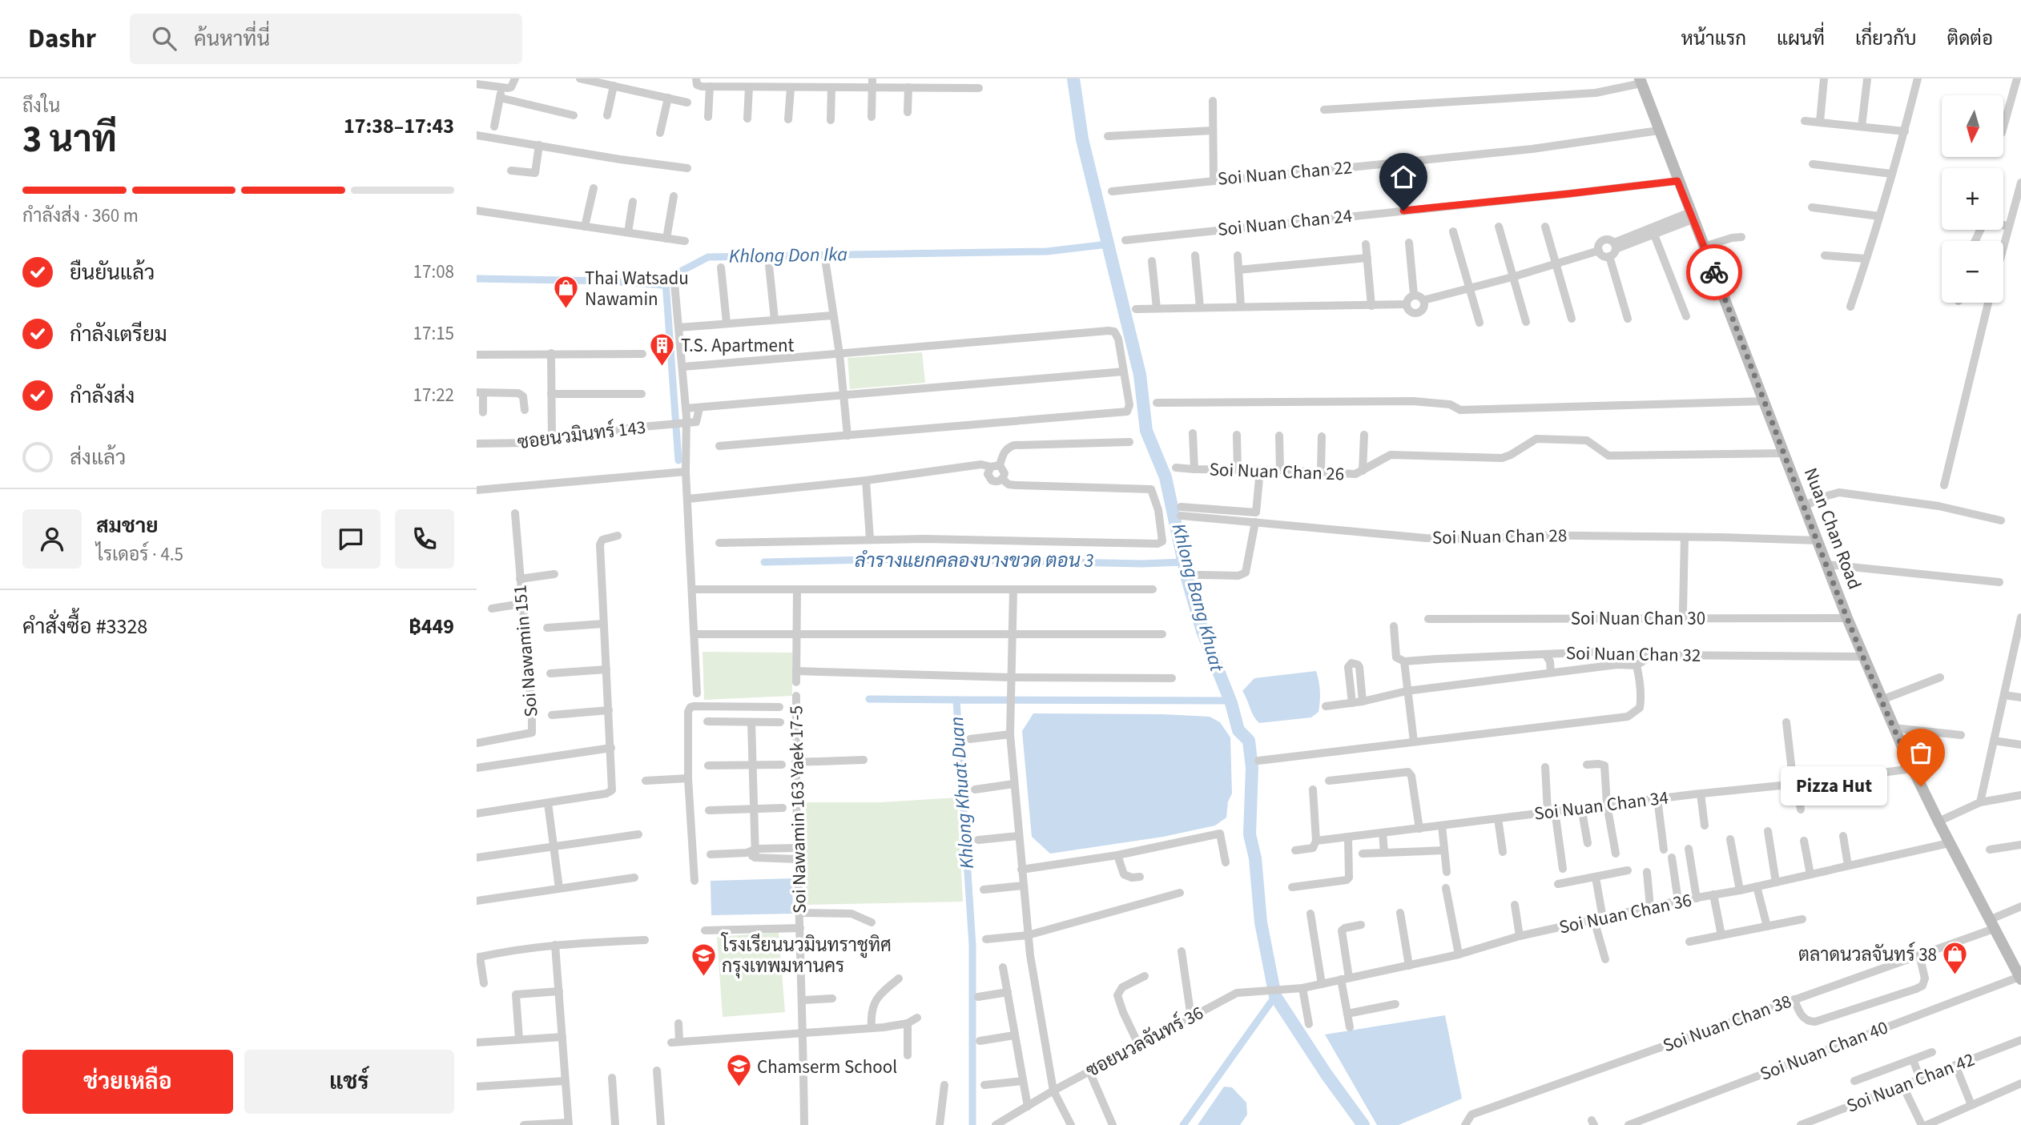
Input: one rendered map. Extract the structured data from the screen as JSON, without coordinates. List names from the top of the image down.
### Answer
{
  "streets": {
    "main road": ["Nuan Chan Road"],
    "street": [
      "Soi Nuan Chan 22",
      "Soi Nuan Chan 24",
      "ซอยนวมินทร์ 143",
      "Soi Nuan Chan 26",
      "Soi Nuan Chan 28",
      "Soi Nuan Chan 30",
      "Soi Nawamin 151",
      "Soi Nuan Chan 32",
      "Soi Nuan Chan 34",
      "Soi Nawamin 163 Yaek 17-5",
      "Soi Nuan Chan 36",
      "Soi Nuan Chan 38",
      "ซอยนวลจันทร์ 36",
      "Soi Nuan Chan 40",
      "Soi Nuan Chan 42"
    ]
  },
  "crossings": [
    ["Soi Nuan Chan 22", "Nuan Chan Road"],
    ["Soi Nuan Chan 24", "Nuan Chan Road"],
    ["Soi Nuan Chan 26", "Nuan Chan Road"],
    ["Nuan Chan Road", "Soi Nuan Chan 28"],
    ["Nuan Chan Road", "Soi Nuan Chan 30"],
    ["Nuan Chan Road", "Soi Nuan Chan 32"],
    ["Nuan Chan Road", "Soi Nuan Chan 34"],
    ["Nuan Chan Road", "Soi Nuan Chan 36"],
    ["Nuan Chan Road", "Soi Nuan Chan 38"],
    ["Nuan Chan Road", "Soi Nuan Chan 40"],
    ["Soi Nuan Chan 36", "ซอยนวลจันทร์ 36"]
  ],
  "water": [
    "Khlong Don Ika",
    "ลำรางแยกคลองบางขวด ตอน 3",
    "Khlong Bang Khuat",
    "Khlong Khuat Duan"
  ],
  "places": {
    "shop": ["Thai Watsadu Nawamin", "ตลาดนวลจันทร์ 38"],
    "building": ["T.S. Apartment"],
    "other": ["Pizza Hut"],
    "school or university": ["โรงเรียนนวมินทราชูทิศ กรุงเทพมหานคร", "Chamserm School"]
  },
  "north": "bottom",
  "page": {
    "header": "Dashr",
    "search": "ค้นหาที่นี่",
    "nav": [
      "หน้าแรก",
      "แผนที่",
      "เกี่ยวกับ",
      "ติดต่อ"
    ],
    "heading": ["3 นาที", "ถึงใน", "17:38–17:43"],
    "panel": [
      "สมชาย",
      "ไรเดอร์ · 4.5",
      "คำสั่งซื้อ #3328",
      "฿449"
    ],
    "map_buttons": ["+", "−"],
    "bar": "กำลังส่ง · 360 m",
    "list": [
      ["ยืนยันแล้ว", "17:08"],
      ["กำลังเตรียม", "17:15"],
      ["กำลังส่ง", "17:22"],
      "ส่งแล้ว"
    ],
    "bubble": "Pizza Hut",
    "buttons": ["ช่วยเหลือ", "แชร์"]
  }
}
